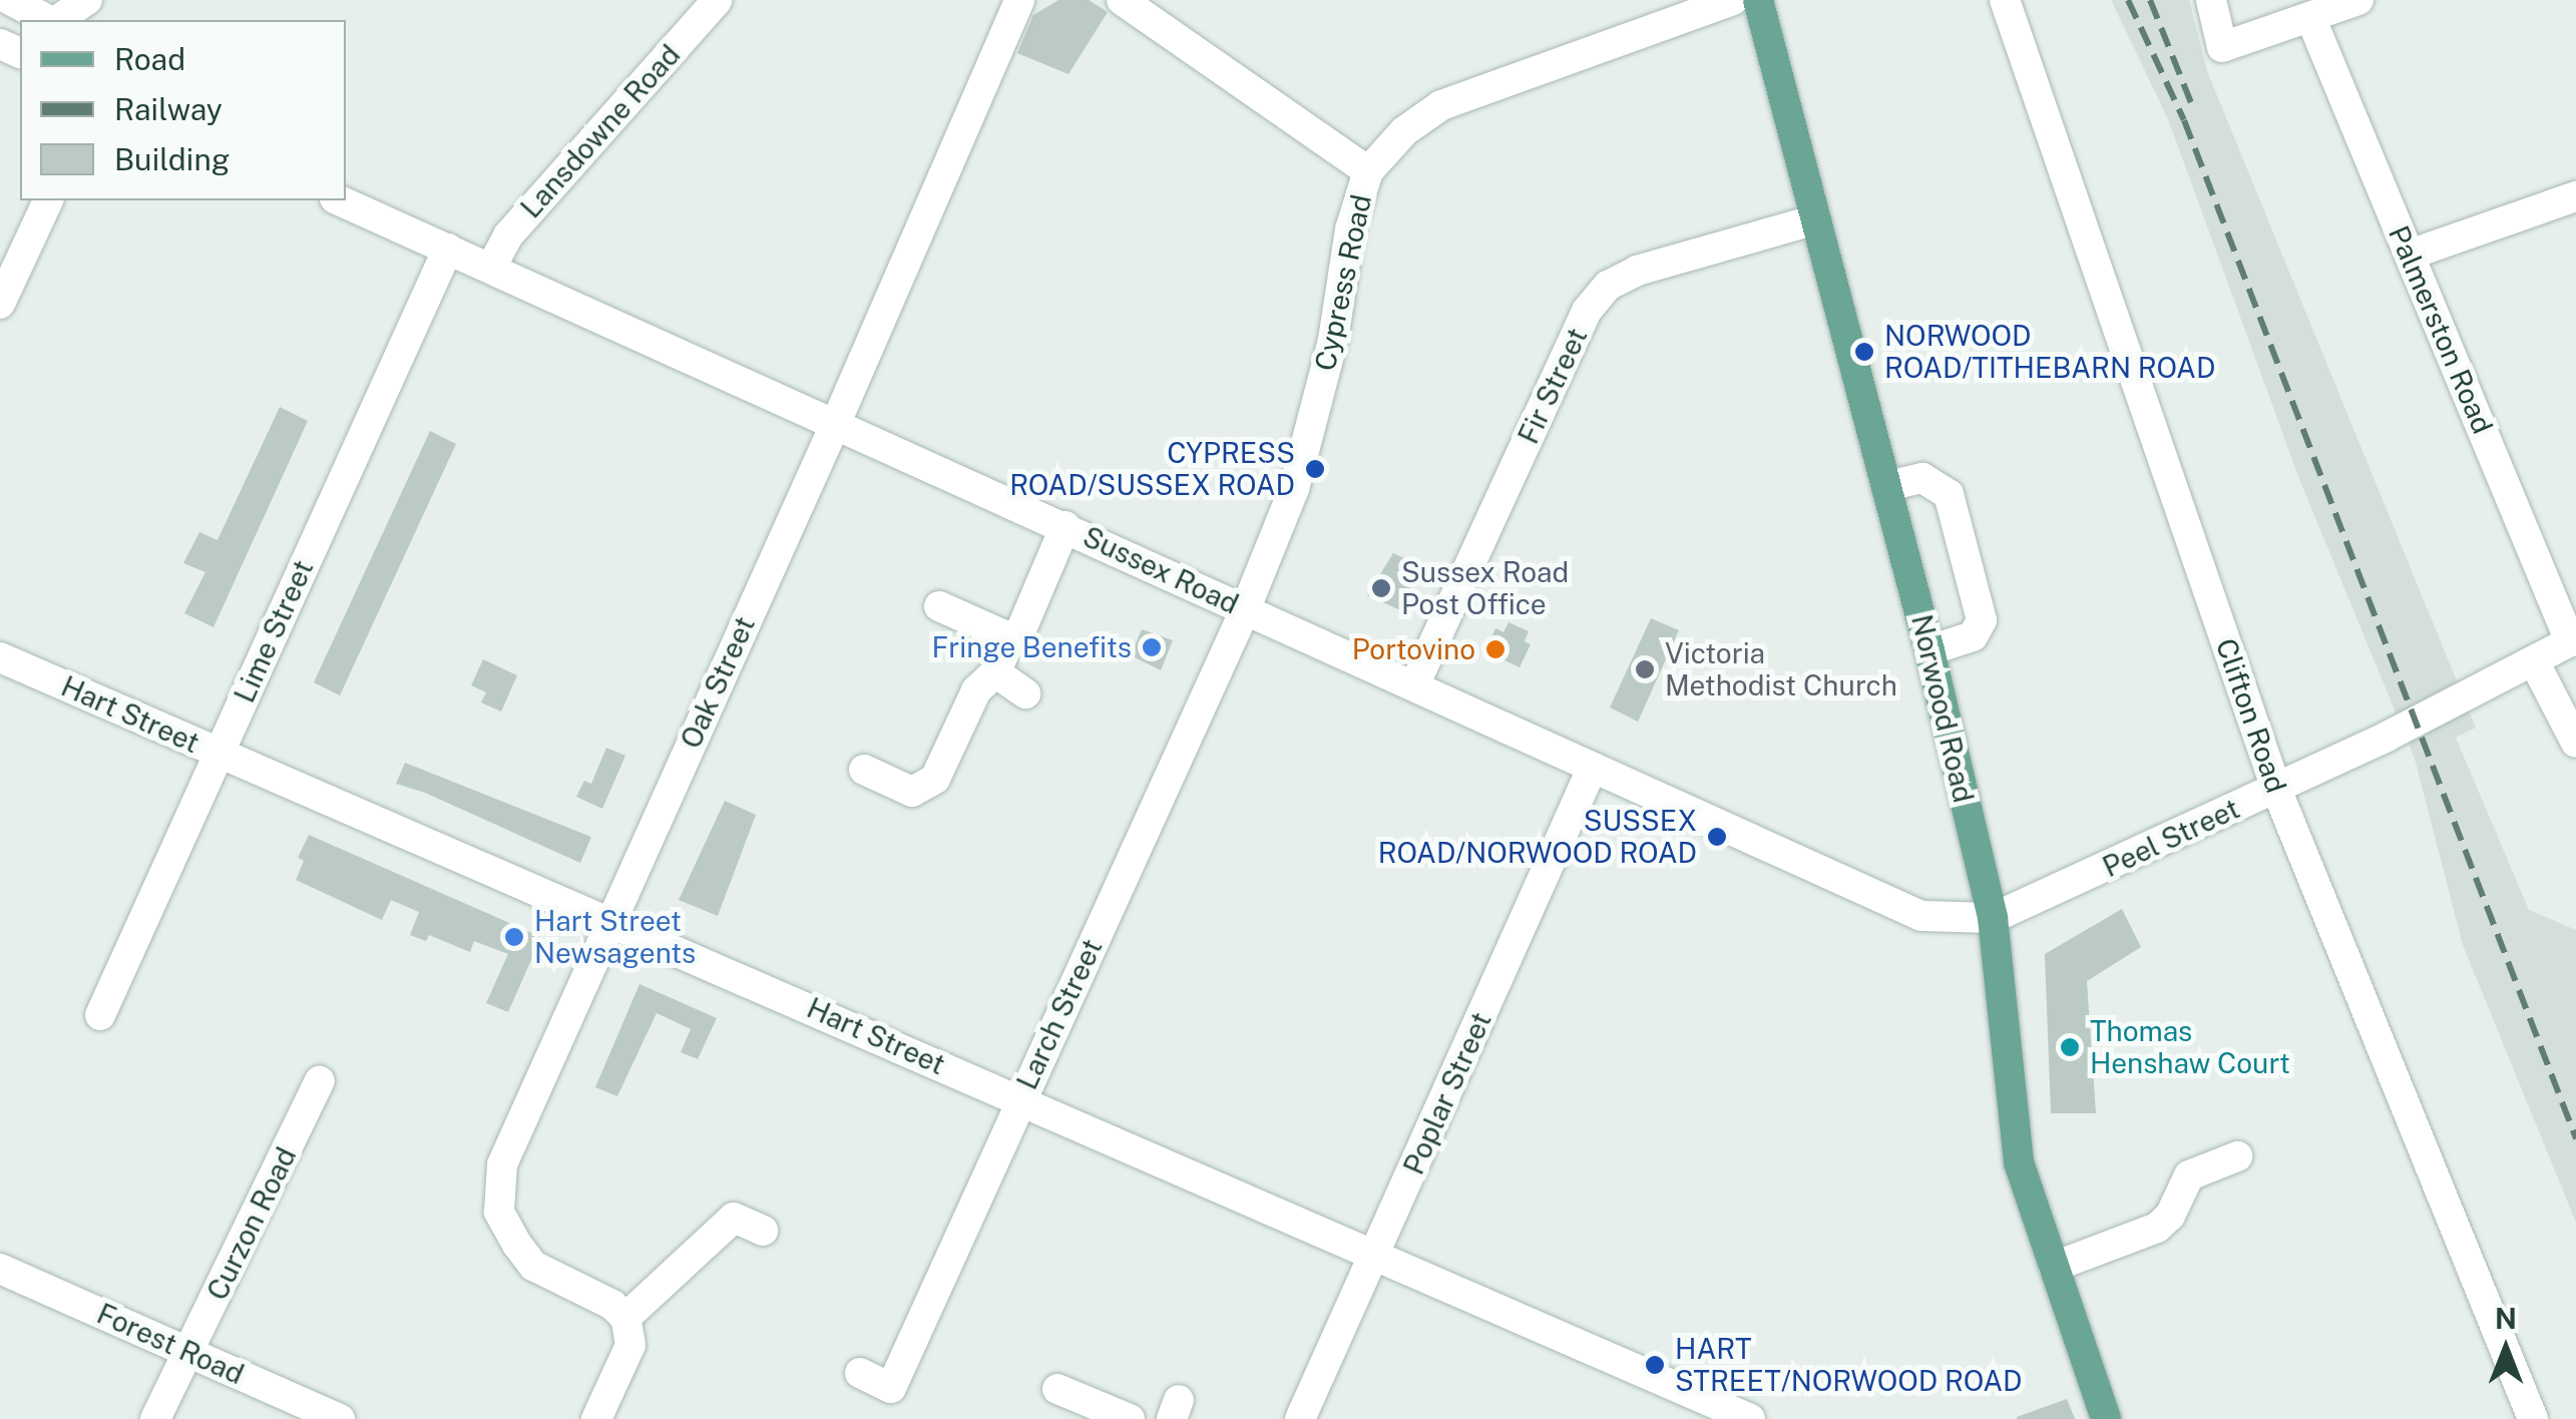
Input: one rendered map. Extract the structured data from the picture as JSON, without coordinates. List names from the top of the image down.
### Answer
{
  "streets": {
    "main road": ["Norwood Road"],
    "street": [
      "Lansdowne Road",
      "Cypress Road",
      "Palmerston Road",
      "Fir Street",
      "Sussex Road",
      "Lime Street",
      "Oak Street",
      "Hart Street",
      "Clifton Road",
      "Peel Street",
      "Larch Street",
      "Poplar Street",
      "Curzon Road",
      "Forest Road"
    ]
  },
  "crossings": [
    ["Lansdowne Road", "Sussex Road"],
    ["Cypress Road", "Sussex Road"],
    ["Cypress Road", "Larch Street"],
    ["Palmerston Road", "Peel Street"],
    ["Fir Street", "Sussex Road"],
    ["Fir Street", "Norwood Road"],
    ["Sussex Road", "Lime Street"],
    ["Sussex Road", "Oak Street"],
    ["Sussex Road", "Norwood Road"],
    ["Sussex Road", "Peel Street"],
    ["Sussex Road", "Larch Street"],
    ["Sussex Road", "Poplar Street"],
    ["Lime Street", "Hart Street"],
    ["Oak Street", "Hart Street"],
    ["Norwood Road", "Peel Street"],
    ["Hart Street", "Larch Street"],
    ["Hart Street", "Poplar Street"],
    ["Clifton Road", "Peel Street"],
    ["Curzon Road", "Forest Road"]
  ],
  "places": [
    "NORWOOD ROAD/TITHEBARN ROAD",
    "CYPRESS ROAD/SUSSEX ROAD",
    "Sussex Road Post Office",
    "Fringe Benefits",
    "Portovino",
    "Victoria Methodist Church",
    "SUSSEX ROAD/NORWOOD ROAD",
    "Hart Street Newsagents",
    "Thomas Henshaw Court",
    "HART STREET/NORWOOD ROAD"
  ],
  "legend": ["Road", "Railway", "Building"],
  "north": "top"
}
